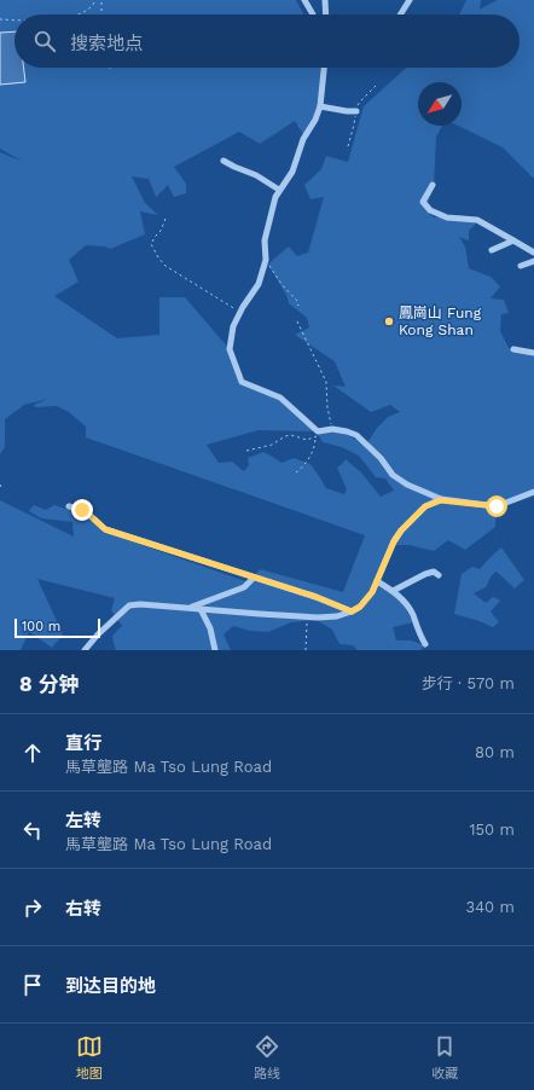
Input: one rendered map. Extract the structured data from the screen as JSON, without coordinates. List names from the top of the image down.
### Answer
{
  "places": ["鳳崗山 Fung Kong Shan"],
  "scale_bar": "100 m",
  "north": "bottom left",
  "page": {
    "search": "搜索地点",
    "scale": "100 m",
    "heading": ["8 分钟", "步行 · 570 m"],
    "list": [
      ["直行", "馬草壟路 Ma Tso Lung Road", "80 m"],
      ["左转", "馬草壟路 Ma Tso Lung Road", "150 m"],
      ["右转", "340 m"],
      "到达目的地"
    ],
    "nav": ["地图", "路线", "收藏"]
  }
}
